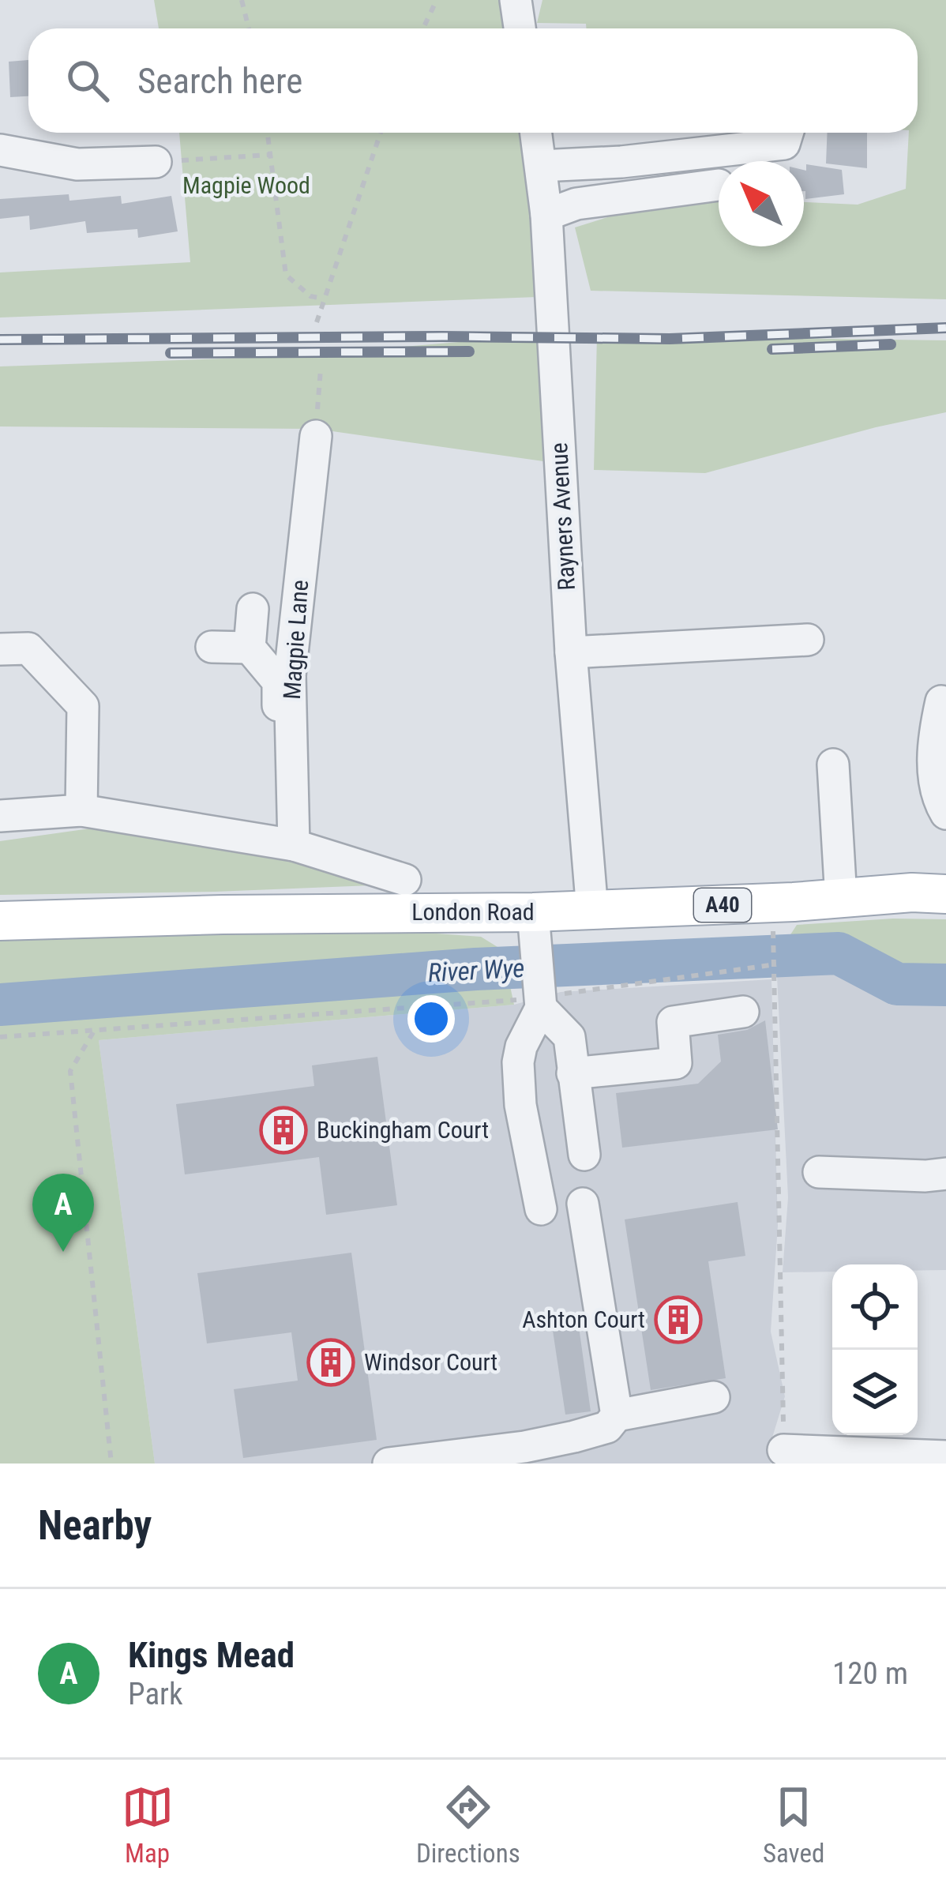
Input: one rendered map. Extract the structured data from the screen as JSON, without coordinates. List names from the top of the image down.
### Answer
{
  "streets": {
    "main road": ["A40", "London Road"],
    "street": ["Rayners Avenue", "Magpie Lane"]
  },
  "crossings": [
    ["Rayners Avenue", "London Road"],
    ["Magpie Lane", "London Road"]
  ],
  "water": ["River Wye"],
  "parks": ["Magpie Wood"],
  "places": {
    "building": ["Buckingham Court", "Ashton Court", "Windsor Court"]
  },
  "north": "top left",
  "page": {
    "search": "Search here",
    "pins": "A",
    "heading": "Nearby",
    "list": [
      {
        "mark": "A",
        "name": "Kings Mead",
        "note": "Park",
        "value": "120 m"
      }
    ],
    "nav": ["Map", "Directions", "Saved"]
  }
}
